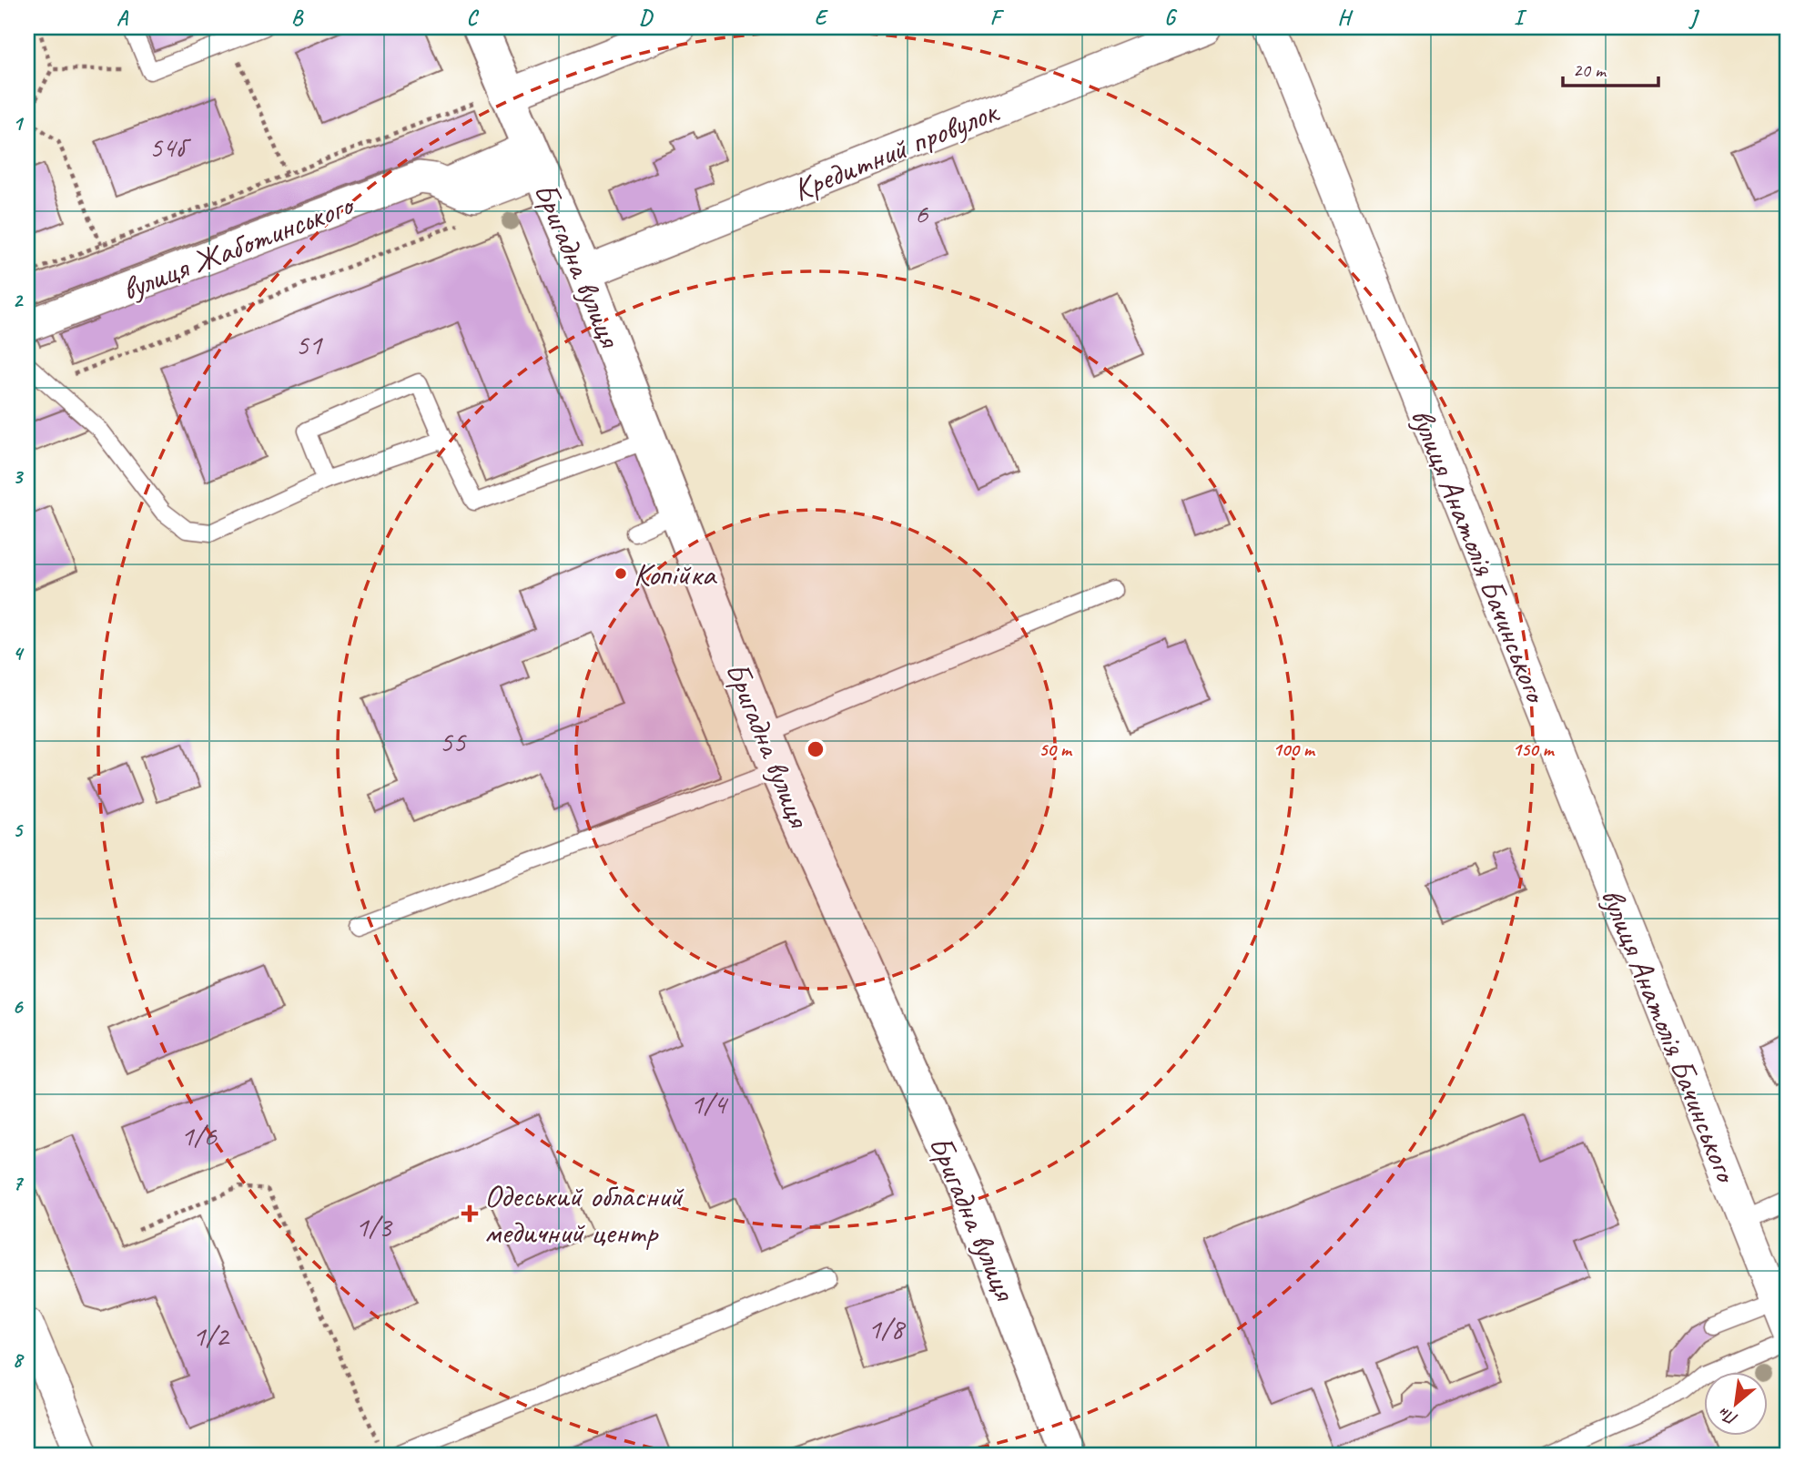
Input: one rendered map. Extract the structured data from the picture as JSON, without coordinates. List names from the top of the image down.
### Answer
{
  "streets": {
    "street": [
      "Кредитний провулок",
      "вулиця Жаботинського",
      "Бригадна вулиця",
      "вулиця Анатолія Бачинського"
    ]
  },
  "crossings": [
    ["Кредитний провулок", "Бригадна вулиця"],
    ["вулиця Жаботинського", "Бригадна вулиця"]
  ],
  "places": {
    "other": ["Копійка"],
    "health": ["Одеський обласний медичний центр"]
  },
  "house_numbers": [
    "54б",
    "6",
    "51",
    "55",
    "1/4",
    "1/6",
    "1/3",
    "1/8",
    "1/2"
  ],
  "scale_bar": "20 m",
  "north": "bottom left",
  "grid": {
    "columns": [
      "A",
      "B",
      "C",
      "D",
      "E",
      "F",
      "G",
      "H",
      "I",
      "J"
    ],
    "rows": [
      "1",
      "2",
      "3",
      "4",
      "5",
      "6",
      "7",
      "8"
    ]
  },
  "rings": ["50 m", "100 m", "150 m"]
}
